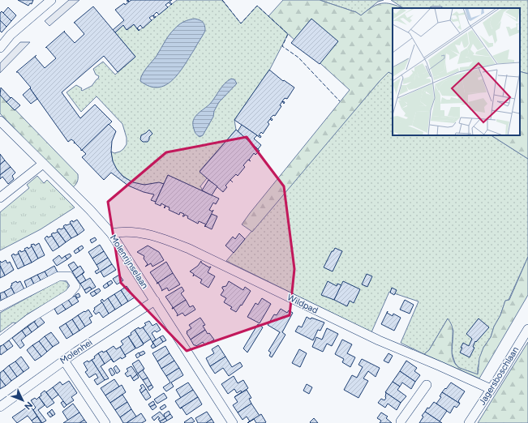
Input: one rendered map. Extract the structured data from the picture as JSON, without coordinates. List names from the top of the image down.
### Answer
{
  "streets": {
    "street": [
      "Molenrijnselaan",
      "Wildpad",
      "Molenhei",
      "Jagersboschlaan"
    ]
  },
  "crossings": [
    ["Molenrijnselaan", "Wildpad"],
    ["Molenrijnselaan", "Molenhei"],
    ["Wildpad", "Jagersboschlaan"]
  ],
  "north": "bottom right"
}
